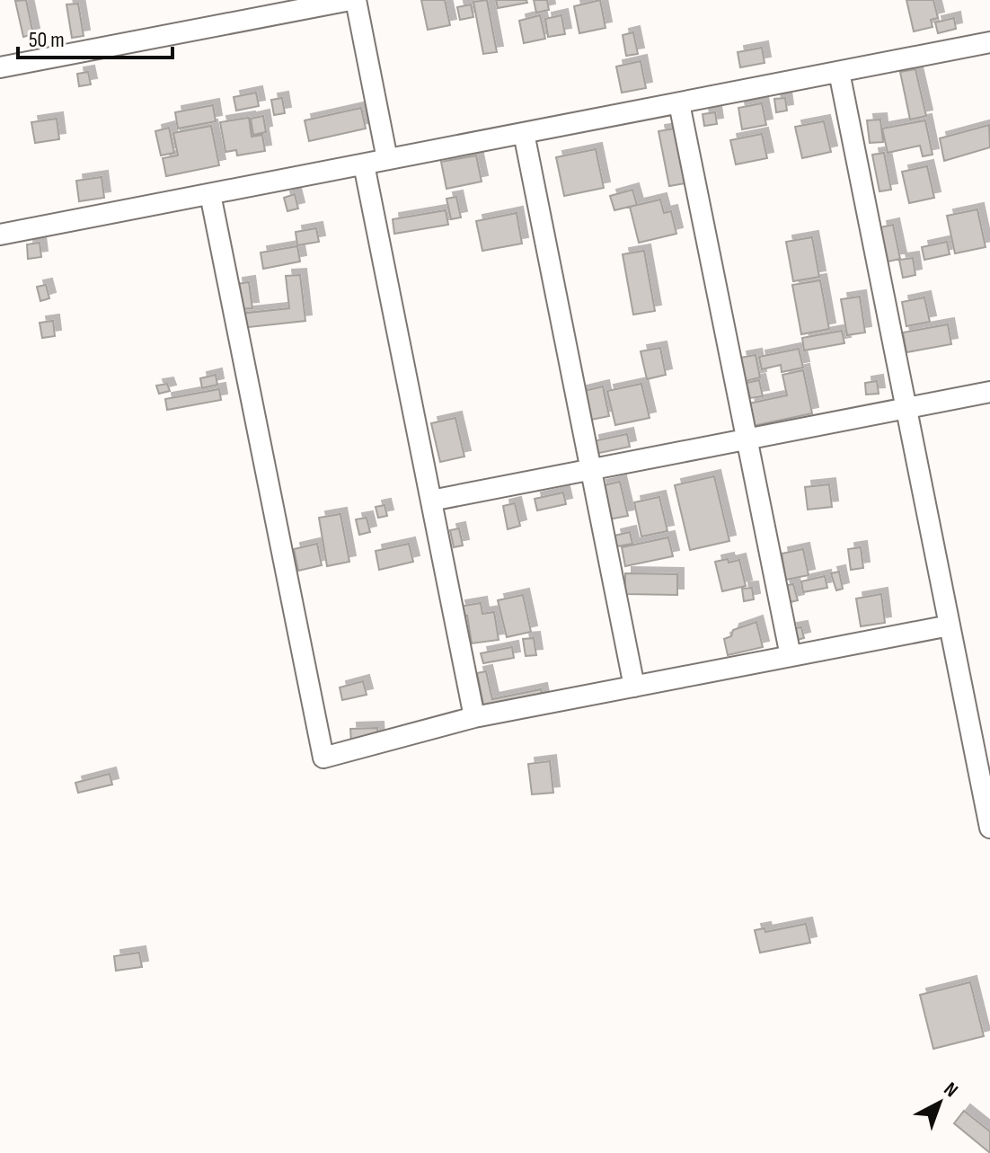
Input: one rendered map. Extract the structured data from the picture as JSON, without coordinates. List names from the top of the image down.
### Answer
{
  "scale_bar": "50 m",
  "north": "top right"
}
